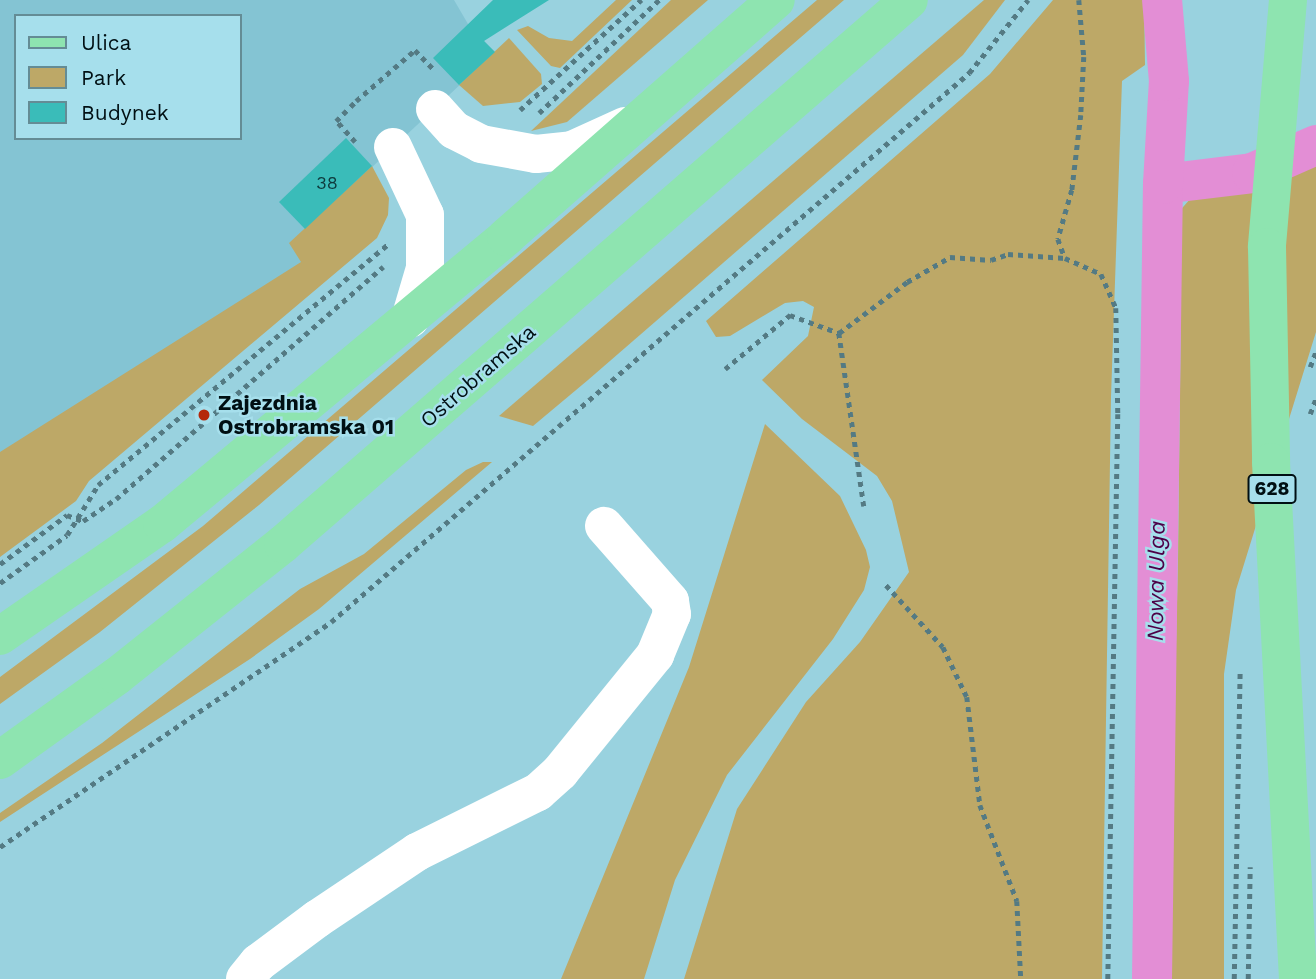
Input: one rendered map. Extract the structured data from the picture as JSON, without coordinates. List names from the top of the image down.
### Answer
{
  "streets": {
    "main road": ["Ostrobramska", "628"]
  },
  "water": ["Nowa Ulga"],
  "places": ["Zajezdnia Ostrobramska 01"],
  "house_numbers": ["38"],
  "legend": ["Ulica", "Park", "Budynek"]
}
